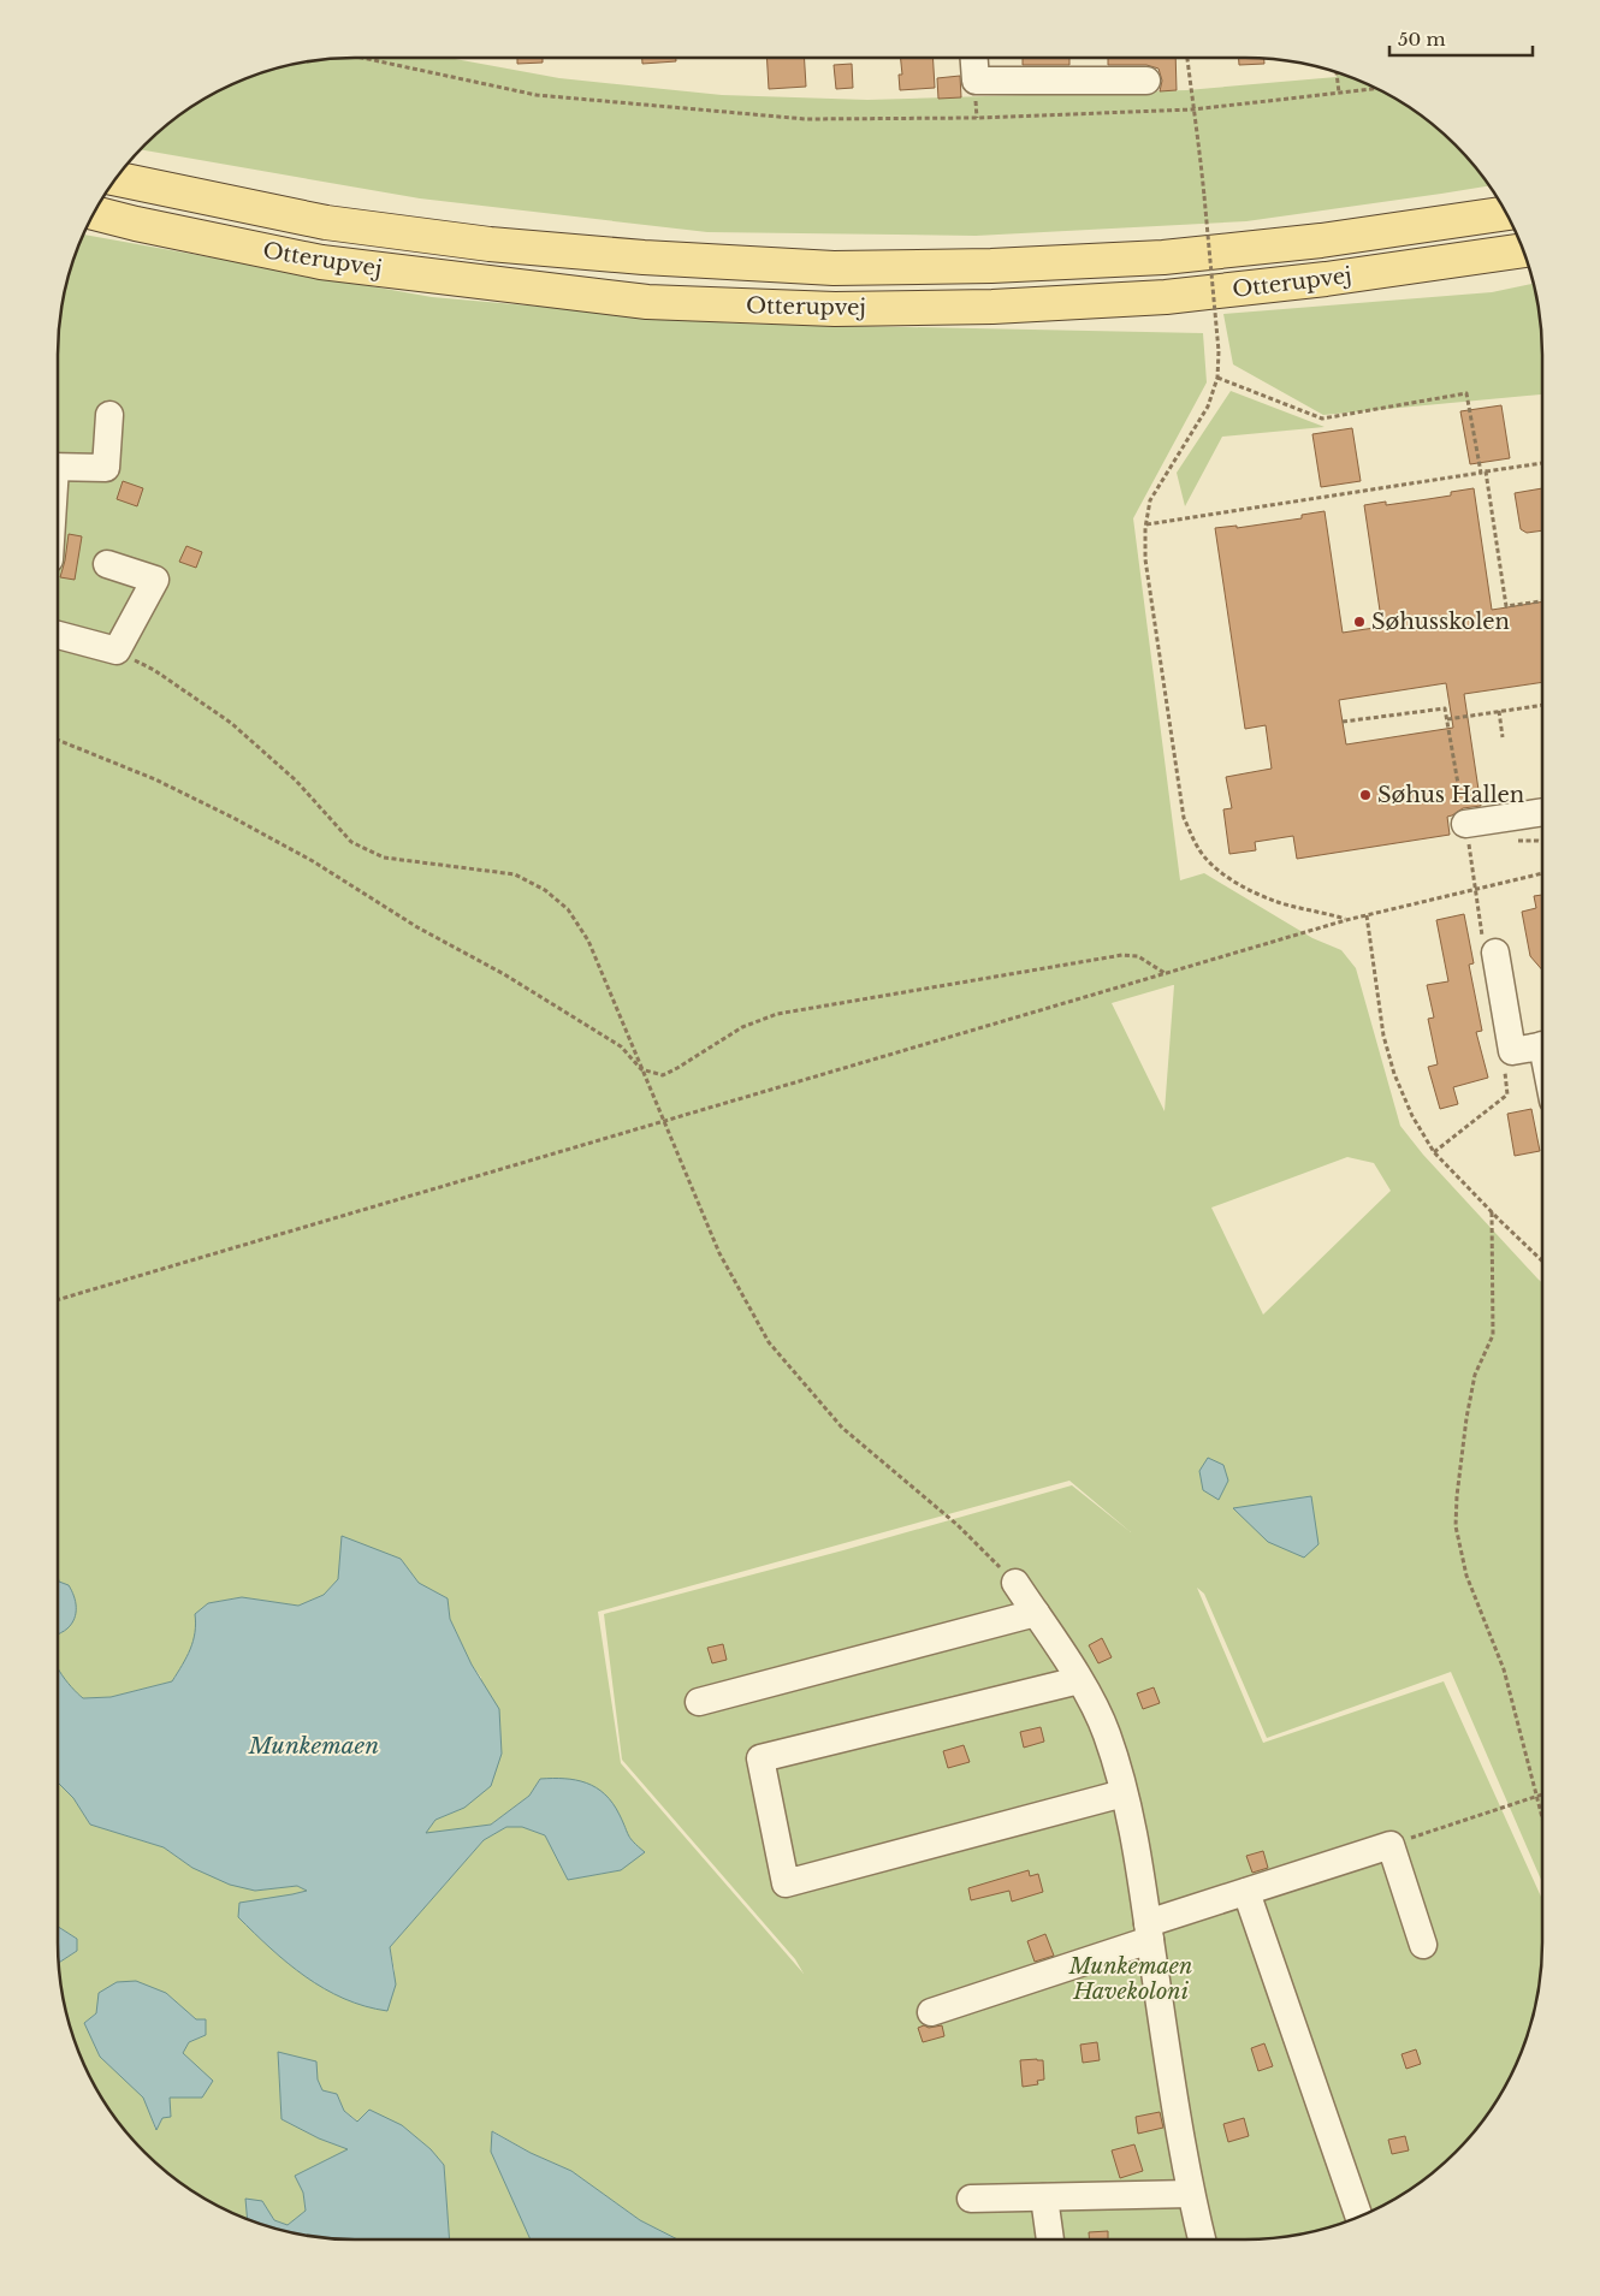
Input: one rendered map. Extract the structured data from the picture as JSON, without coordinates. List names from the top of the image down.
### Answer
{
  "streets": {
    "main road": ["Otterupvej"]
  },
  "water": ["Munkemaen"],
  "parks": ["Munkemaen Havekoloni"],
  "places": ["Søhusskolen", "Søhus Hallen"],
  "scale_bar": "50 m"
}
